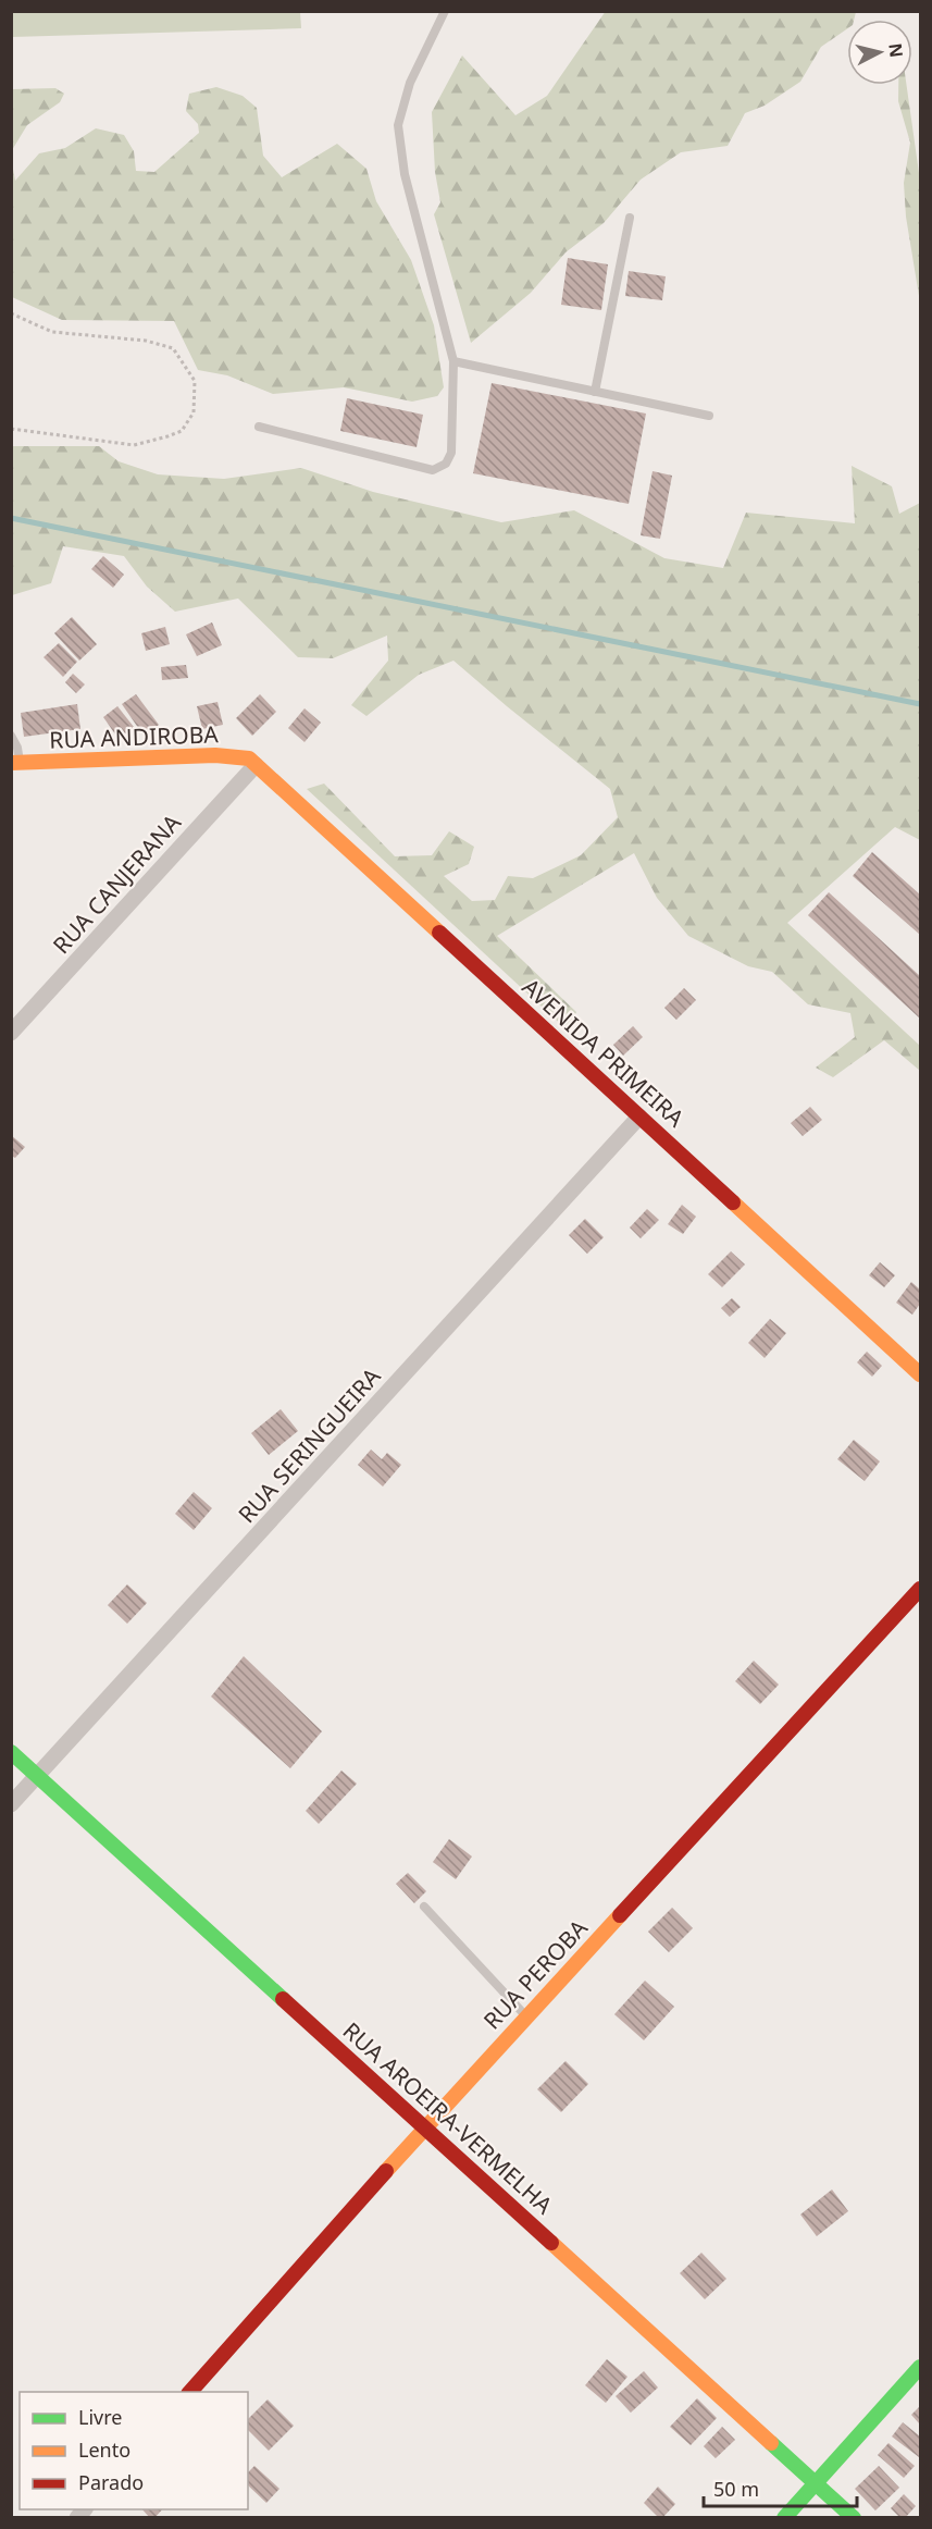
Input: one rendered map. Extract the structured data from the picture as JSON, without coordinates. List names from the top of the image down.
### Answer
{
  "streets": {
    "street": [
      "RUA ANDIROBA",
      "RUA CANJERANA",
      "AVENIDA PRIMEIRA",
      "RUA SERINGUEIRA",
      "RUA PEROBA",
      "RUA AROEIRA-VERMELHA"
    ]
  },
  "crossings": [
    ["RUA ANDIROBA", "RUA CANJERANA"],
    ["RUA ANDIROBA", "AVENIDA PRIMEIRA"],
    ["RUA CANJERANA", "AVENIDA PRIMEIRA"],
    ["AVENIDA PRIMEIRA", "RUA SERINGUEIRA"],
    ["RUA SERINGUEIRA", "RUA AROEIRA-VERMELHA"],
    ["RUA PEROBA", "RUA AROEIRA-VERMELHA"]
  ],
  "legend": ["Livre", "Lento", "Parado"],
  "scale_bar": "50 m",
  "north": "right"
}
